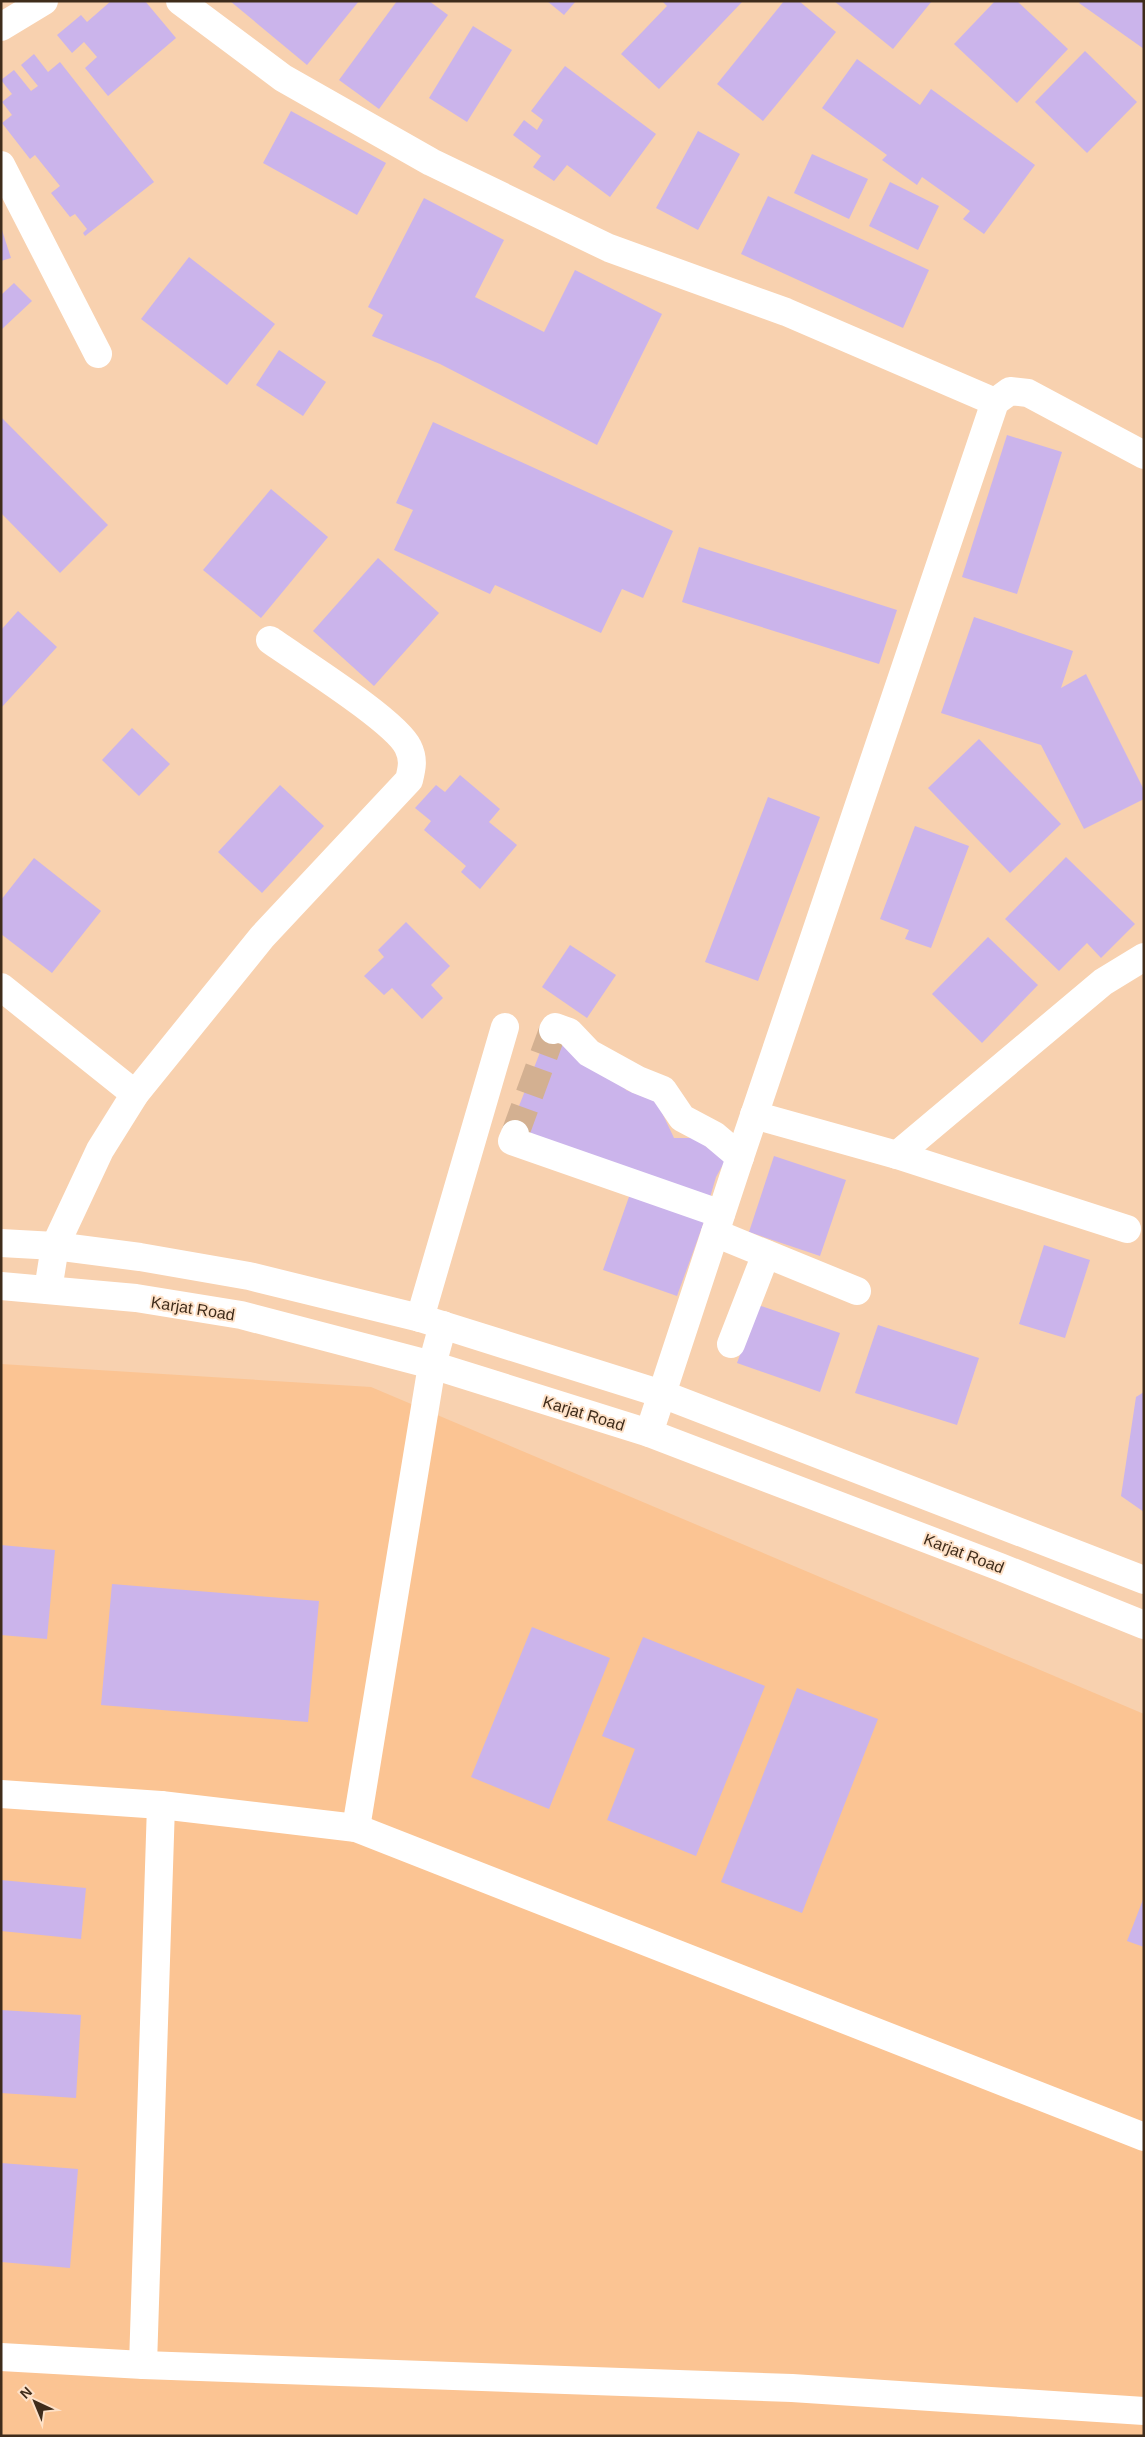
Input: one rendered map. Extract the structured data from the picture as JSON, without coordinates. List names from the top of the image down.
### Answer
{
  "streets": {
    "street": ["Karjat Road"]
  },
  "north": "top left"
}
